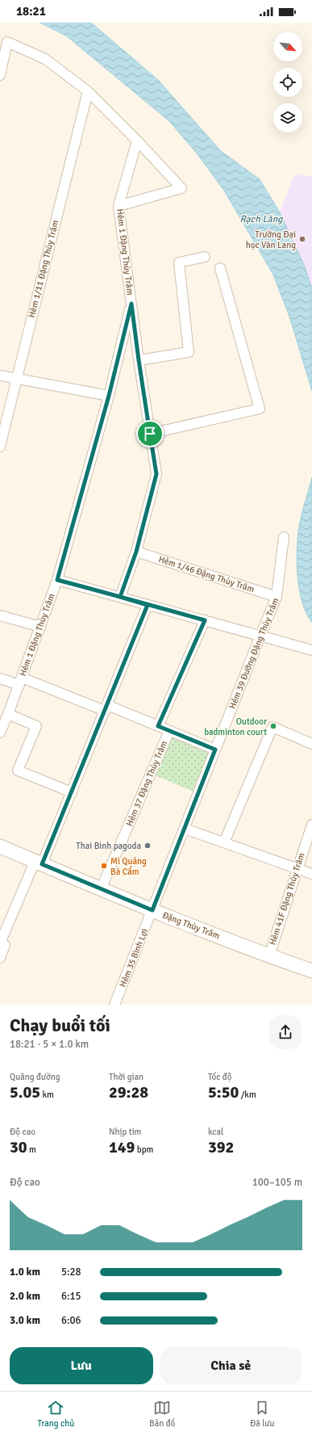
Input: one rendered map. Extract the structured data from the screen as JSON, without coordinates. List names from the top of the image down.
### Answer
{
  "streets": {
    "main road": ["Đặng Thùy Trâm"],
    "street": [
      "Hẻm 1 Đặng Thùy Trâm",
      "Hẻm 1/11 Đặng Thùy Trâm",
      "Hẻm 1/46 Đặng Thùy Trâm",
      "Hẻm 39 Đường Đặng Thùy Trâm",
      "Hẻm 37 Đặng Thùy Trâm",
      "Hẻm 41F Đặng Thùy Trâm",
      "Hẻm 35 Bình Lợi"
    ]
  },
  "crossings": [
    ["Hẻm 1/46 Đặng Thùy Trâm", "Hẻm 39 Đường Đặng Thùy Trâm"],
    ["Hẻm 39 Đường Đặng Thùy Trâm", "Đặng Thùy Trâm"],
    ["Hẻm 39 Đường Đặng Thùy Trâm", "Hẻm 35 Bình Lợi"],
    ["Hẻm 37 Đặng Thùy Trâm", "Đặng Thùy Trâm"],
    ["Hẻm 41F Đặng Thùy Trâm", "Đặng Thùy Trâm"],
    ["Đặng Thùy Trâm", "Hẻm 35 Bình Lợi"]
  ],
  "water": ["Rạch Lăng"],
  "places": [
    "Trường Đại học Văn Lang",
    "Outdoor badminton court",
    "Thai Binh pagoda",
    "Mì Quảng Bà Cẩm"
  ],
  "north": "bottom right",
  "page": {
    "status": "18:21",
    "heading": ["Chạy buổi tối", "18:21 · 5 × 1.0 km"],
    "stats": [
      ["Quãng đường", "5.05 km"],
      ["Thời gian", "29:28"],
      ["Tốc độ", "5:50 /km"],
      ["Độ cao", "30 m"],
      ["Nhịp tim", "149 bpm"],
      ["kcal", "392"]
    ],
    "chart": ["Độ cao", "100–105 m"],
    "list": [
      {
        "name": "1.0 km",
        "note": "5:28"
      },
      {
        "name": "2.0 km",
        "note": "6:15"
      },
      {
        "name": "3.0 km",
        "note": "6:06"
      }
    ],
    "buttons": ["Lưu", "Chia sẻ"],
    "tabs": ["Trang chủ", "Bản đồ", "Đã lưu"]
  }
}
